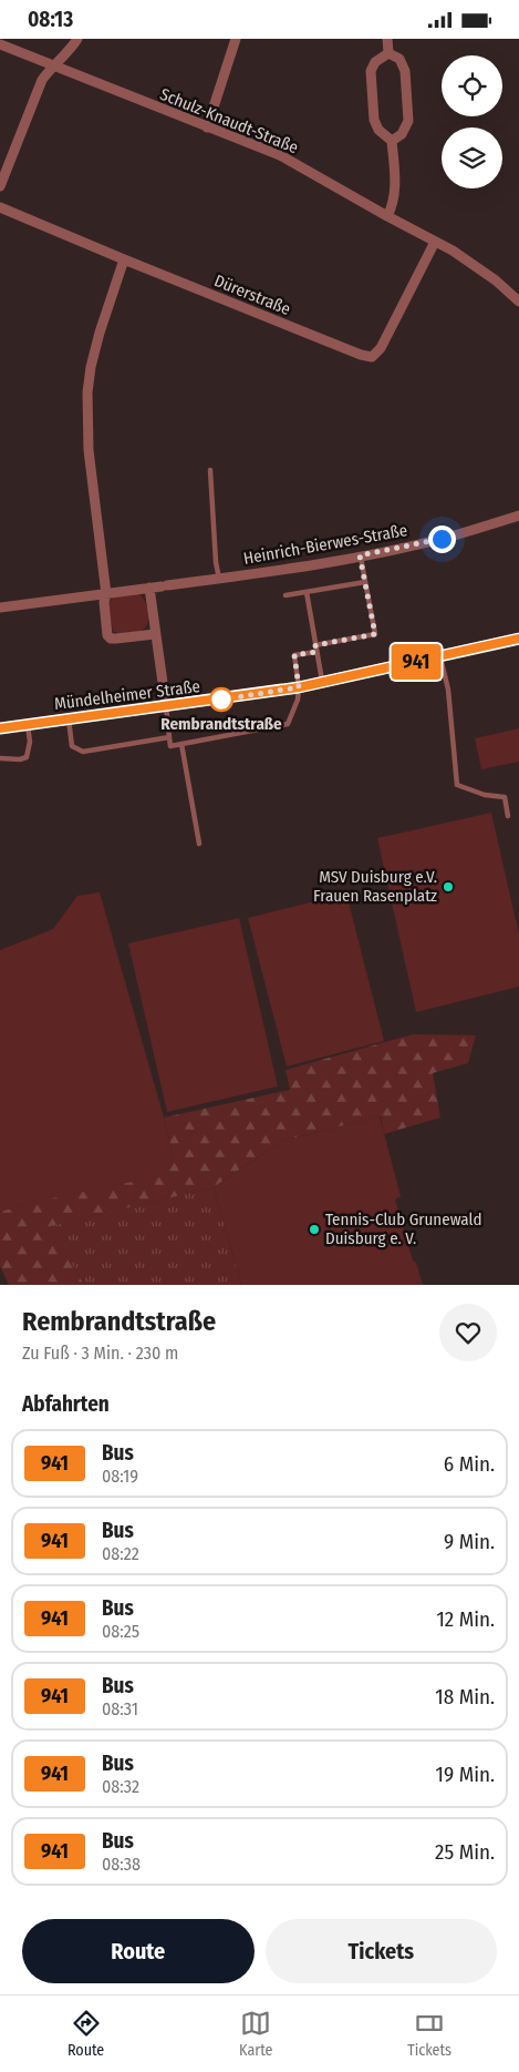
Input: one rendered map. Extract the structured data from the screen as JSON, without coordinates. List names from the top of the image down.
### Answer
{
  "streets": {
    "main road": ["Mündelheimer Straße"],
    "street": ["Schulz-Knaudt-Straße", "Dürerstraße", "Heinrich-Bierwes-Straße"]
  },
  "crossings": [
    ["Schulz-Knaudt-Straße", "Dürerstraße"]
  ],
  "places": ["Rembrandtstraße", "MSV Duisburg e.V. Frauen Rasenplatz", "Tennis-Club Grunewald Duisburg e. V."],
  "lines": ["bus line 941"],
  "page": {
    "status": "08:13",
    "on_map": "941",
    "heading": [
      ["Rembrandtstraße", "Zu Fuß · 3 Min. · 230 m"],
      "Abfahrten"
    ],
    "list": [
      {
        "mark": "941",
        "name": "Bus",
        "note": "08:19",
        "value": "6 Min."
      },
      {
        "mark": "941",
        "name": "Bus",
        "note": "08:22",
        "value": "9 Min."
      },
      {
        "mark": "941",
        "name": "Bus",
        "note": "08:25",
        "value": "12 Min."
      },
      {
        "mark": "941",
        "name": "Bus",
        "note": "08:31",
        "value": "18 Min."
      },
      {
        "mark": "941",
        "name": "Bus",
        "note": "08:32",
        "value": "19 Min."
      },
      {
        "mark": "941",
        "name": "Bus",
        "note": "08:38",
        "value": "25 Min."
      }
    ],
    "buttons": ["Route", "Tickets"],
    "tabs": ["Route", "Karte", "Tickets"]
  }
}
